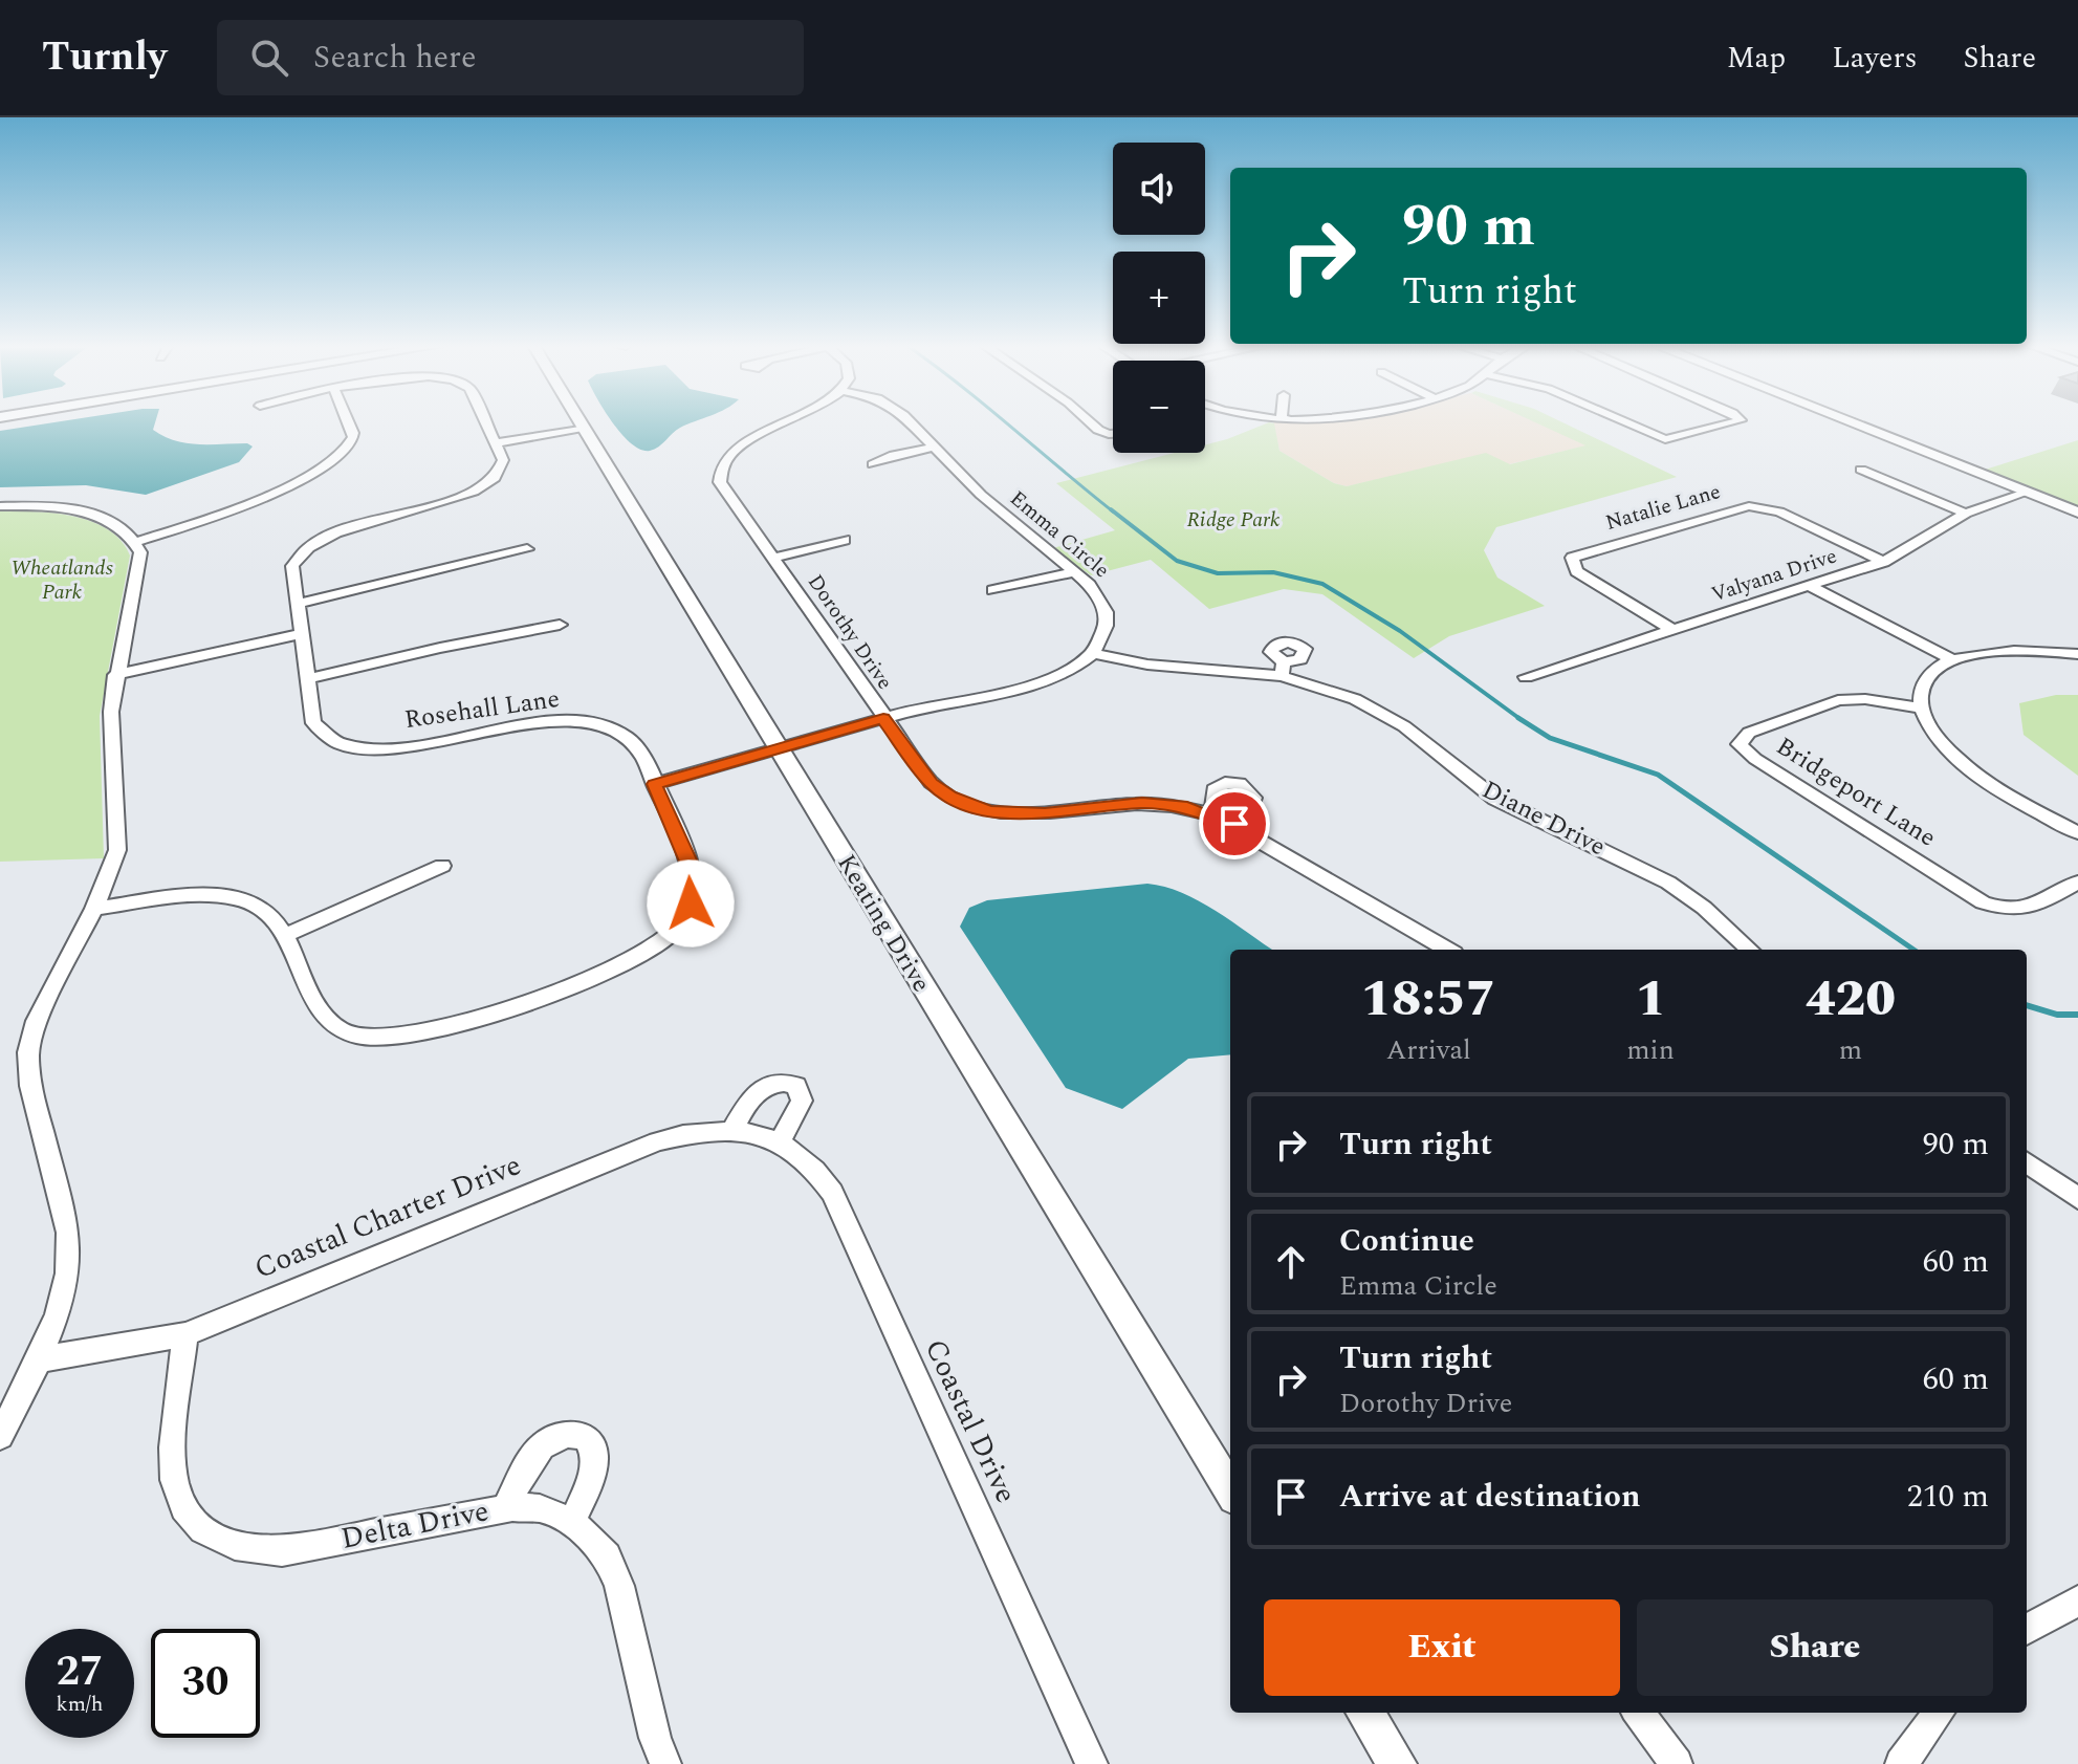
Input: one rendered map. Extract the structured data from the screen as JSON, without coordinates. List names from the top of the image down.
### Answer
{
  "streets": {
    "street": [
      "Natalie Lane",
      "Emma Circle",
      "Valyana Drive",
      "Dorothy Drive",
      "Rosehall Lane",
      "Bridgeport Lane",
      "Diane Drive",
      "Keating Drive",
      "Coastal Charter Drive",
      "Coastal Drive",
      "Delta Drive"
    ]
  },
  "crossings": [
    ["Natalie Lane", "Valyana Drive"],
    ["Emma Circle", "Diane Drive"],
    ["Coastal Charter Drive", "Coastal Drive"],
    ["Coastal Charter Drive", "Delta Drive"]
  ],
  "parks": ["Ridge Park", "Wheatlands Park"],
  "page": {
    "header": "Turnly",
    "search": "Search here",
    "nav": ["Map", "Layers", "Share"],
    "map_buttons": ["+", "−"],
    "turn": ["90 m", "Turn right"],
    "eta": [
      "18:57",
      "Arrival",
      "1",
      "min",
      "420",
      "m"
    ],
    "list": [
      {
        "name": "Turn right",
        "value": "90 m"
      },
      {
        "name": "Continue",
        "note": "Emma Circle",
        "value": "60 m"
      },
      {
        "name": "Turn right",
        "note": "Dorothy Drive",
        "value": "60 m"
      },
      {
        "name": "Arrive at destination",
        "value": "210 m"
      }
    ],
    "buttons": ["Exit", "Share"],
    "speed": "27 km/h",
    "limit": "30"
  }
}
